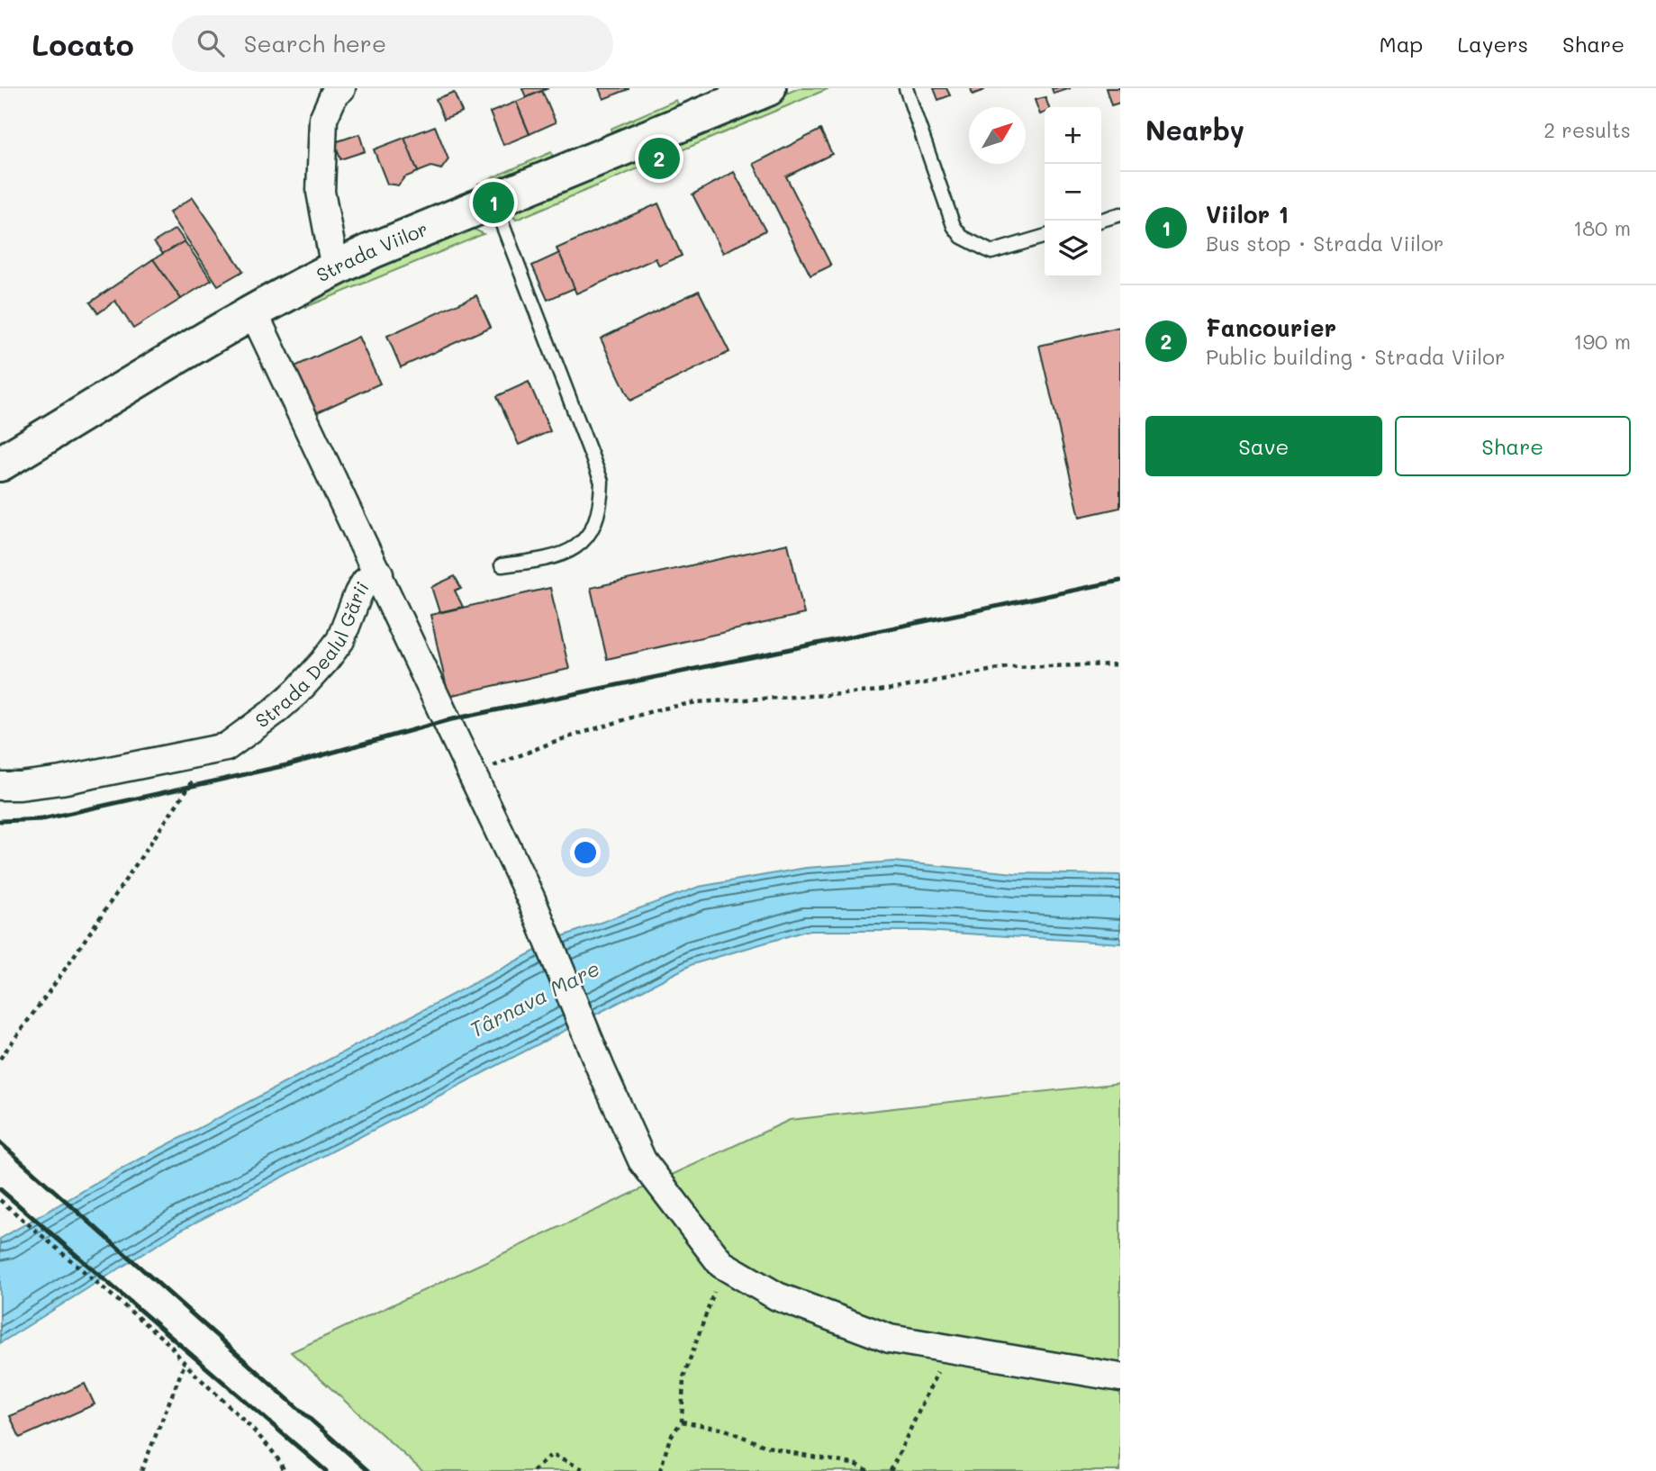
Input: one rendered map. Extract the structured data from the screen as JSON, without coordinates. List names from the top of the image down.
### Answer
{
  "streets": {
    "street": ["Strada Viilor", "Strada Dealul Gării"]
  },
  "crossings": [
    ["Strada Viilor", "Strada Dealul Gării"]
  ],
  "water": ["Târnava Mare"],
  "north": "top right",
  "page": {
    "header": "Locato",
    "search": "Search here",
    "nav": ["Map", "Layers", "Share"],
    "heading": ["Nearby", "2 results"],
    "map_buttons": ["+", "−"],
    "pins": ["2", "1"],
    "list": [
      {
        "mark": "1",
        "name": "Viilor 1",
        "note": "Bus stop · Strada Viilor",
        "value": "180 m"
      },
      {
        "mark": "2",
        "name": "Fancourier",
        "note": "Public building · Strada Viilor",
        "value": "190 m"
      }
    ],
    "buttons": ["Save", "Share"]
  }
}
